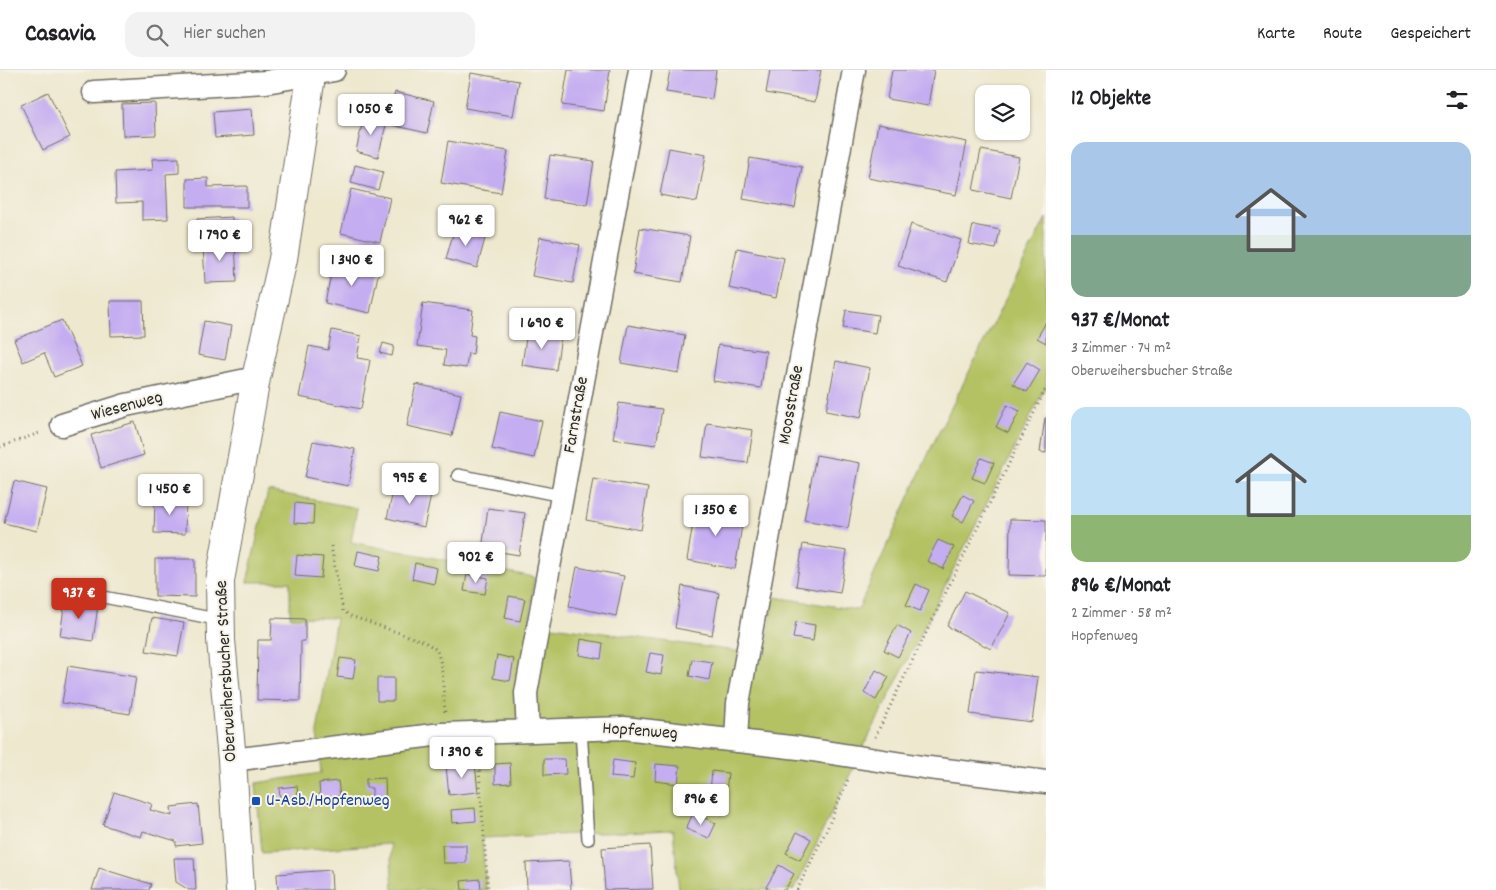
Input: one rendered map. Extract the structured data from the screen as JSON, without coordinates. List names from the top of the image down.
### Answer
{
  "streets": {
    "street": [
      "Moosstraße",
      "Wiesenweg",
      "Farnstraße",
      "Oberweihersbucher Straße",
      "Hopfenweg"
    ]
  },
  "crossings": [
    ["Moosstraße", "Hopfenweg"],
    ["Wiesenweg", "Oberweihersbucher Straße"],
    ["Farnstraße", "Hopfenweg"],
    ["Oberweihersbucher Straße", "Hopfenweg"]
  ],
  "places": {
    "transit": ["U-Asb./Hopfenweg"]
  },
  "page": {
    "header": "Casavia",
    "search": "Hier suchen",
    "nav": ["Karte", "Route", "Gespeichert"],
    "heading": "12 Objekte",
    "price": [
      "1 050 €",
      "962 €",
      "1 790 €",
      "1 340 €",
      "1 690 €",
      "995 €",
      "1 450 €",
      "1 350 €",
      "902 €",
      "937 €",
      "1 390 €",
      "896 €"
    ],
    "list": [
      {
        "name": "937 €/Monat",
        "note": "3 Zimmer · 74 m² · Oberweihersbucher Straße"
      },
      {
        "name": "896 €/Monat",
        "note": "2 Zimmer · 58 m² · Hopfenweg"
      }
    ]
  }
}
